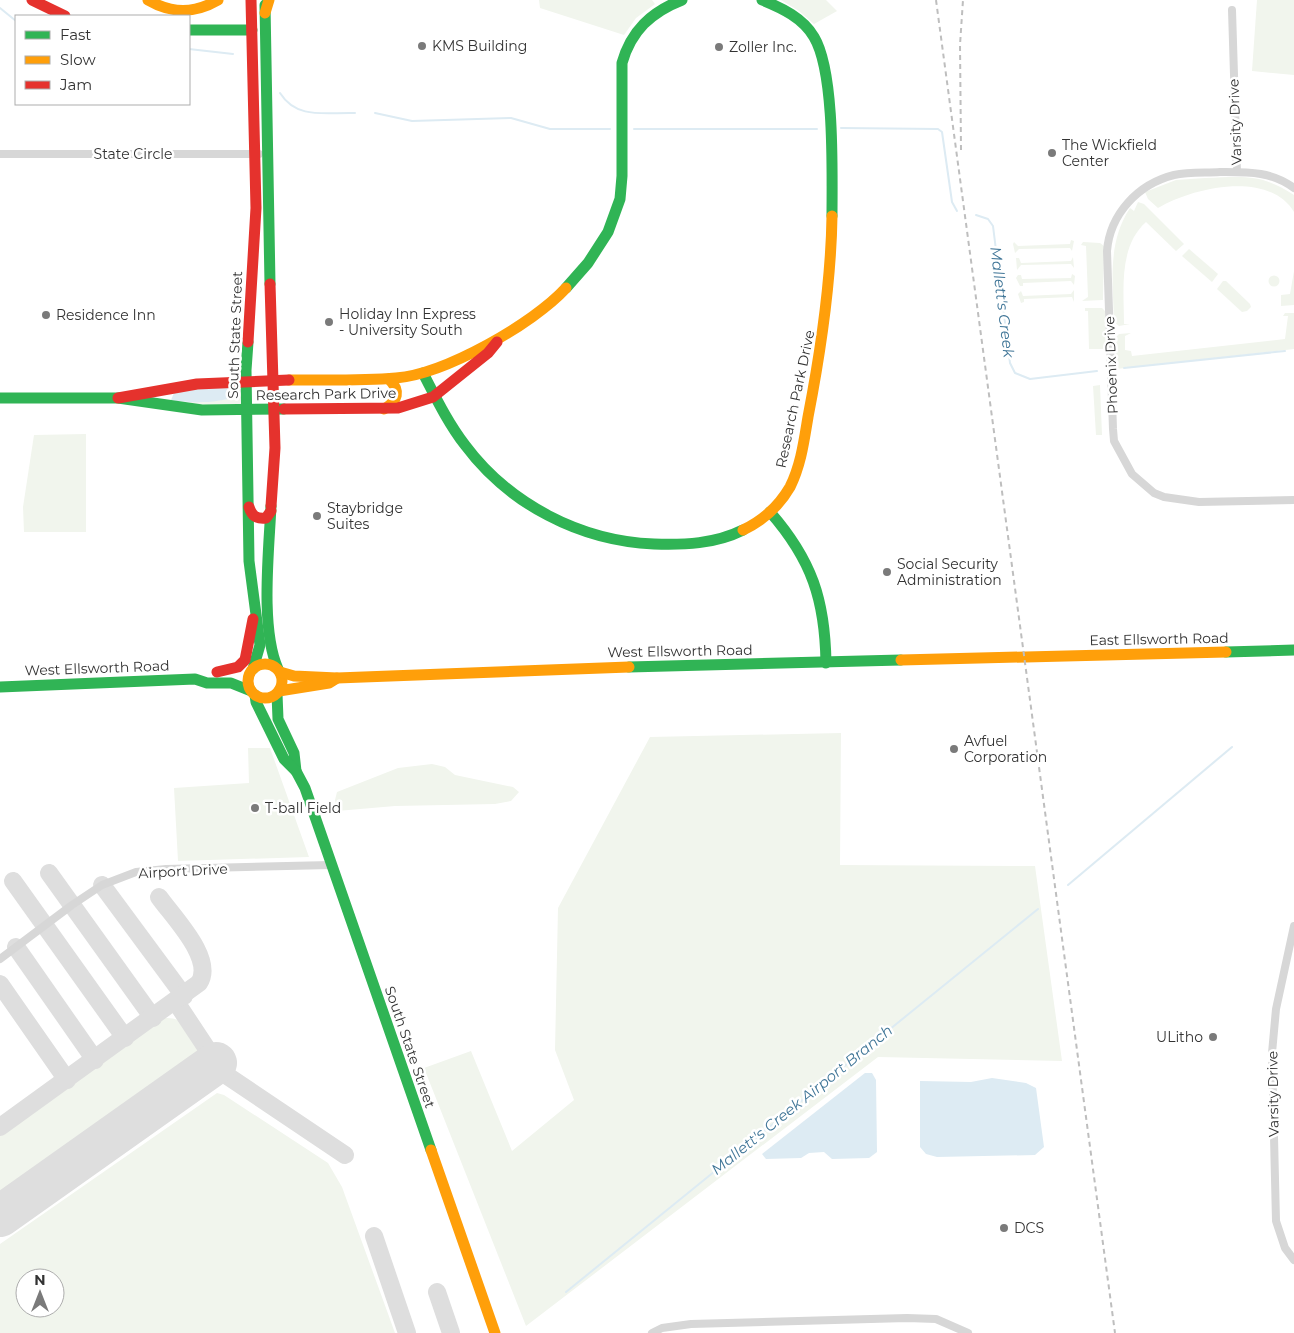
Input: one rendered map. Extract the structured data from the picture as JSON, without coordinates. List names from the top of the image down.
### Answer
{
  "streets": {
    "main road": [
      "South State Street",
      "Research Park Drive",
      "East Ellsworth Road",
      "West Ellsworth Road"
    ],
    "street": [
      "Varsity Drive",
      "State Circle",
      "Phoenix Drive",
      "Airport Drive"
    ]
  },
  "crossings": [
    ["Varsity Drive", "Phoenix Drive"],
    ["State Circle", "South State Street"],
    ["South State Street", "Research Park Drive"],
    ["South State Street", "West Ellsworth Road"],
    ["South State Street", "Airport Drive"],
    ["East Ellsworth Road", "West Ellsworth Road"]
  ],
  "water": ["Mallett's Creek", "Mallett's Creek Airport Branch"],
  "places": [
    "KMS Building",
    "Zoller Inc.",
    "The Wickfield Center",
    "Residence Inn",
    "Holiday Inn Express - University South",
    "Staybridge Suites",
    "Social Security Administration",
    "Avfuel Corporation",
    "T-ball Field",
    "ULitho",
    "DCS"
  ],
  "legend": ["Fast", "Slow", "Jam"],
  "north": "top"
}
